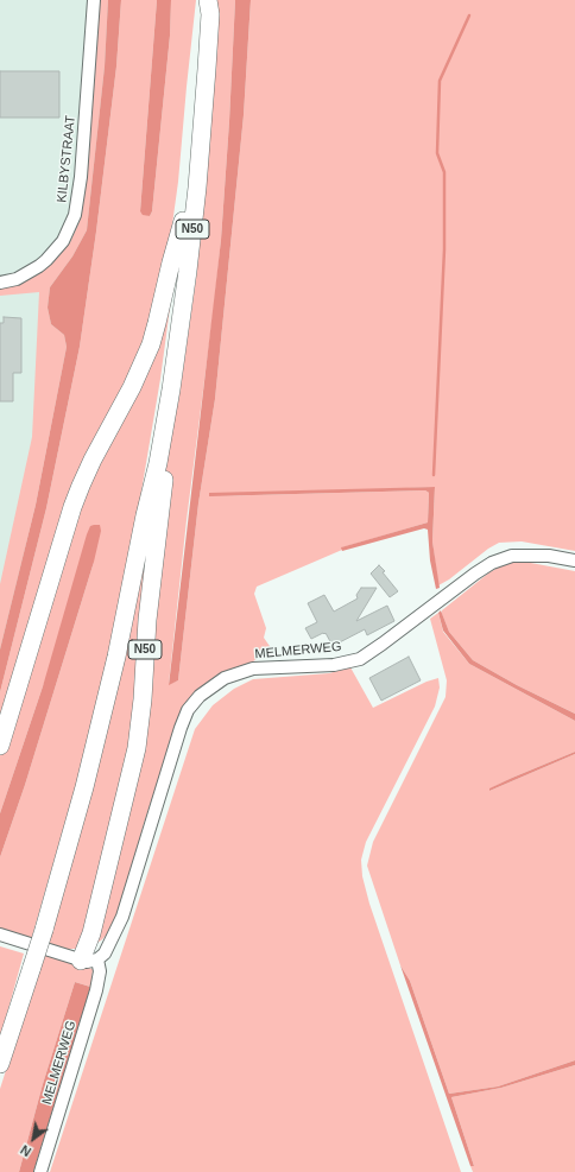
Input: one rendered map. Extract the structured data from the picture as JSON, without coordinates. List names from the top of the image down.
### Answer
{
  "streets": {
    "highway": ["N50"],
    "street": ["KILBYSTRAAT", "MELMERWEG"]
  },
  "crossings": [
    ["N50", "MELMERWEG"]
  ],
  "north": "bottom left"
}
